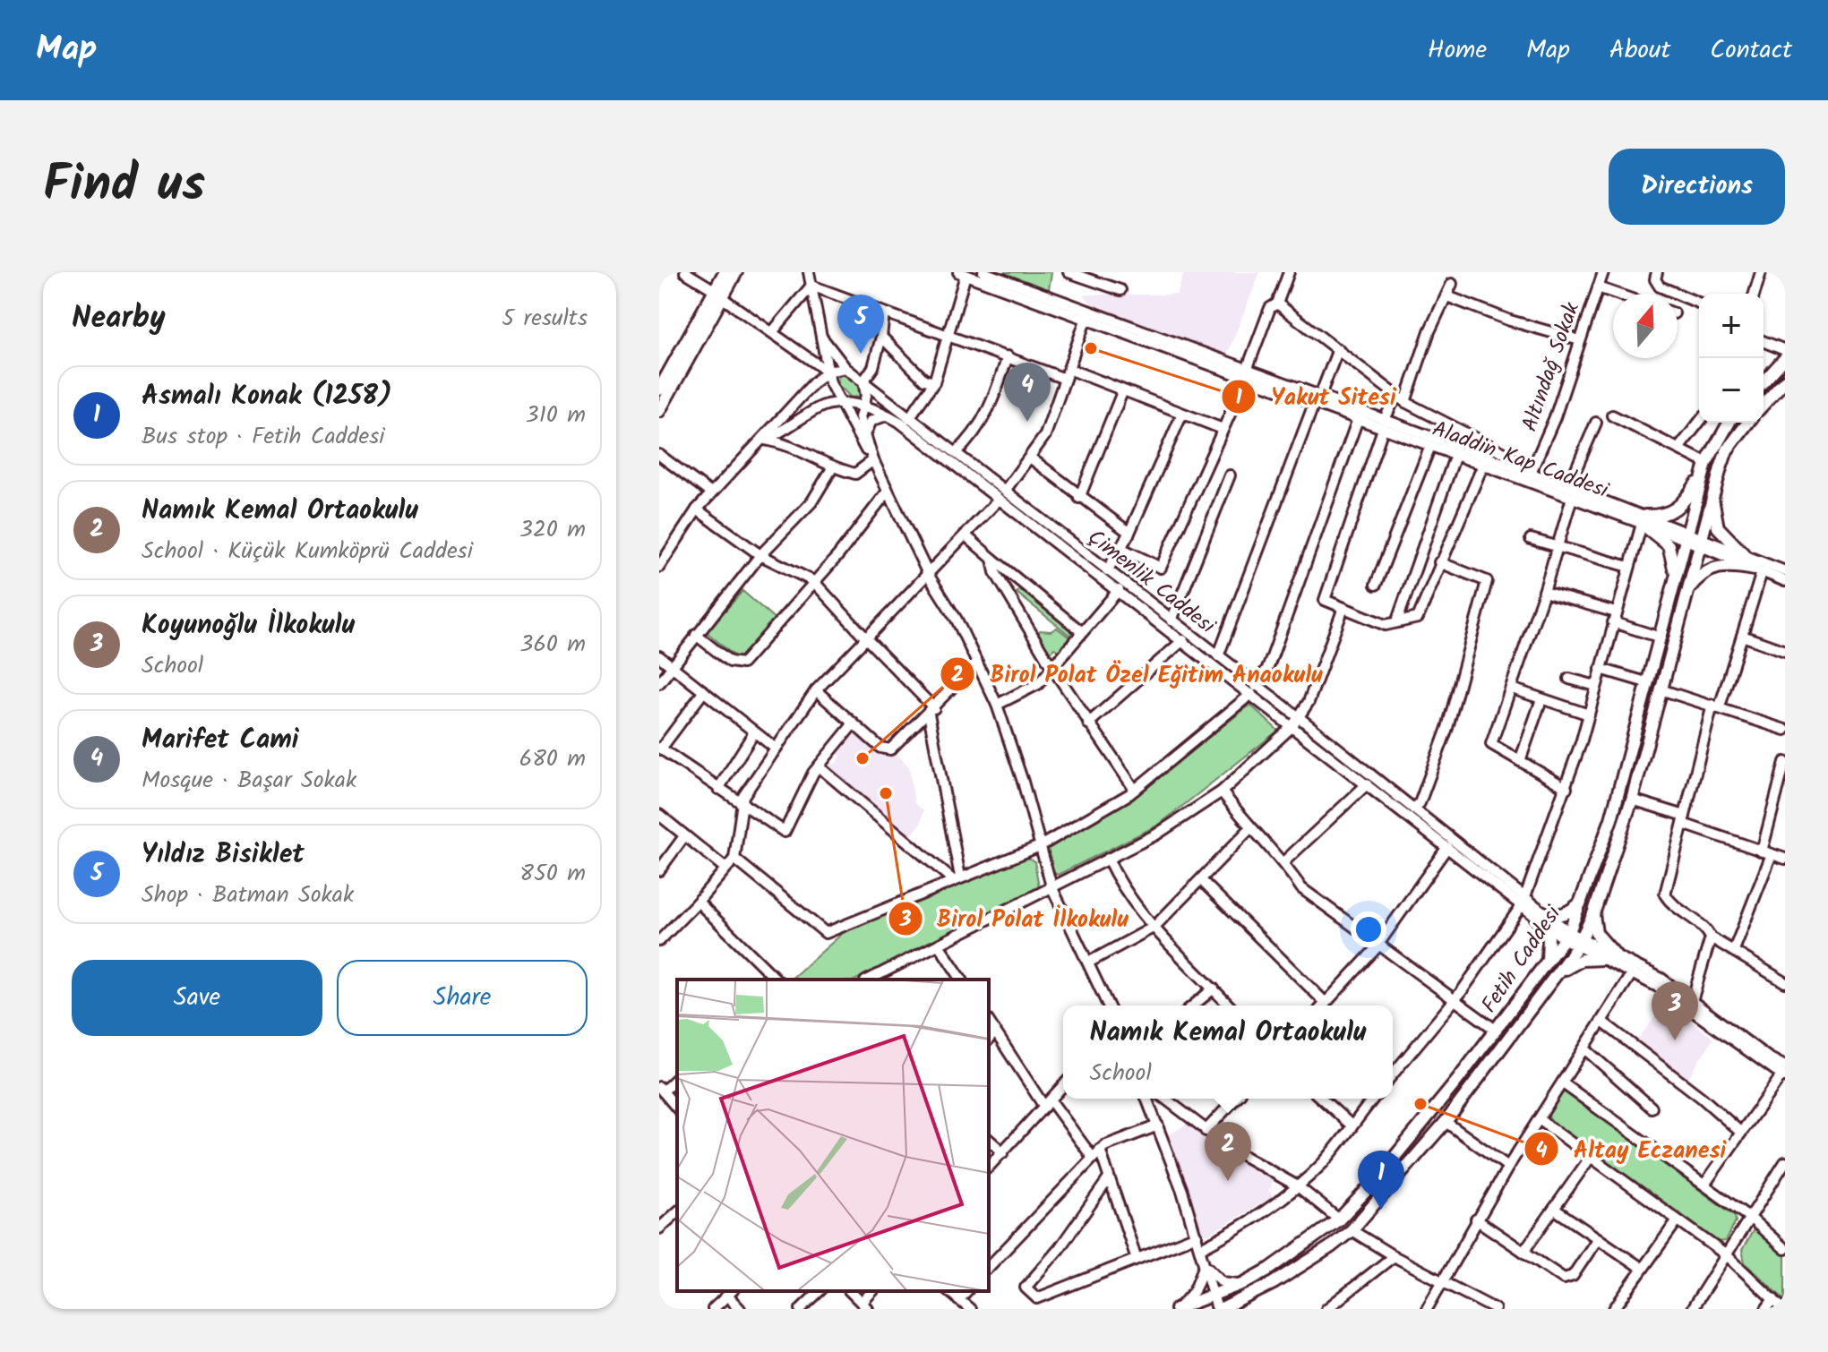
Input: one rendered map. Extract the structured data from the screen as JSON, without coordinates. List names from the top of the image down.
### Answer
{
  "streets": {
    "main road": ["Fetih Caddesi"],
    "street": ["Altındağ Sokak", "Aladdin Kap Caddesi", "Çimenlik Caddesi"]
  },
  "crossings": [
    ["Altındağ Sokak", "Aladdin Kap Caddesi"],
    ["Aladdin Kap Caddesi", "Fetih Caddesi"],
    ["Çimenlik Caddesi", "Fetih Caddesi"]
  ],
  "places": [
    "Yakut Sitesi",
    "Birol Polat Özel Eğitim Anaokulu",
    "Birol Polat İlkokulu",
    "Altay Eczanesi"
  ],
  "north": "top",
  "page": {
    "header": "Map",
    "nav": [
      "Home",
      "Map",
      "About",
      "Contact"
    ],
    "title": "Find us",
    "buttons": [
      "Directions",
      ["Save", "Share"]
    ],
    "heading": ["Nearby", "5 results"],
    "map_buttons": ["+", "−"],
    "pins": [
      "5",
      "4",
      "3",
      "2",
      "1"
    ],
    "list": [
      {
        "mark": "1",
        "name": "Asmalı Konak (1258)",
        "note": "Bus stop · Fetih Caddesi",
        "value": "310 m"
      },
      {
        "mark": "2",
        "name": "Namık Kemal Ortaokulu",
        "note": "School · Küçük Kumköprü Caddesi",
        "value": "320 m"
      },
      {
        "mark": "3",
        "name": "Koyunoğlu İlkokulu",
        "note": "School",
        "value": "360 m"
      },
      {
        "mark": "4",
        "name": "Marifet Cami",
        "note": "Mosque · Başar Sokak",
        "value": "680 m"
      },
      {
        "mark": "5",
        "name": "Yıldız Bisiklet",
        "note": "Shop · Batman Sokak",
        "value": "850 m"
      }
    ],
    "popup": ["Namık Kemal Ortaokulu", "School"]
  }
}
